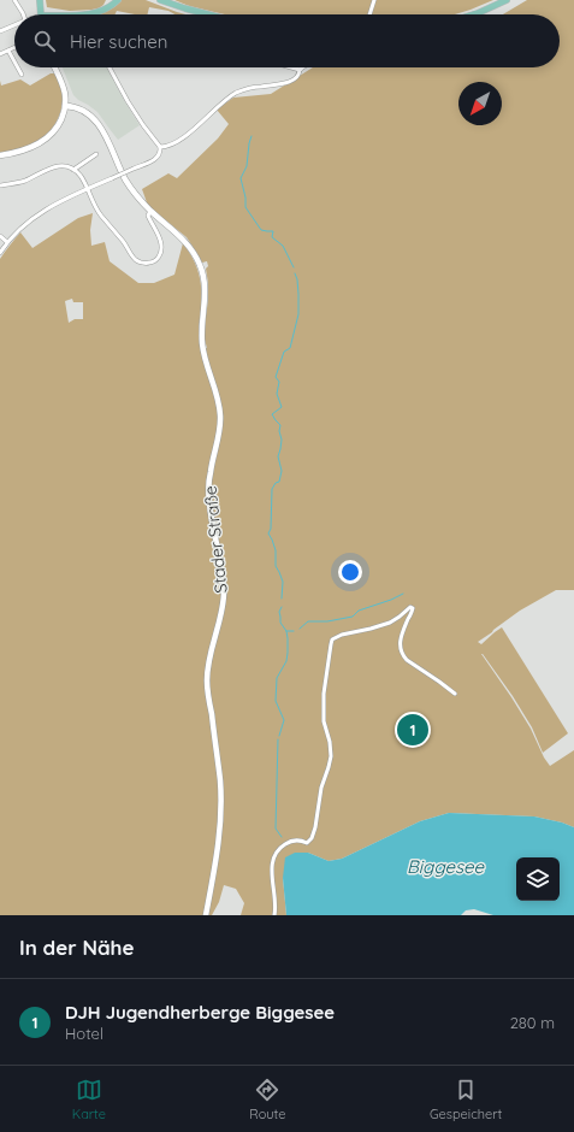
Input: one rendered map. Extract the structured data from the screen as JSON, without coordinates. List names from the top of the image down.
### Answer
{
  "streets": {
    "street": ["Stader Straße"]
  },
  "water": ["Biggesee"],
  "north": "bottom left",
  "page": {
    "search": "Hier suchen",
    "pins": "1",
    "heading": "In der Nähe",
    "list": [
      {
        "mark": "1",
        "name": "DJH Jugendherberge Biggesee",
        "note": "Hotel",
        "value": "280 m"
      }
    ],
    "nav": ["Karte", "Route", "Gespeichert"]
  }
}
